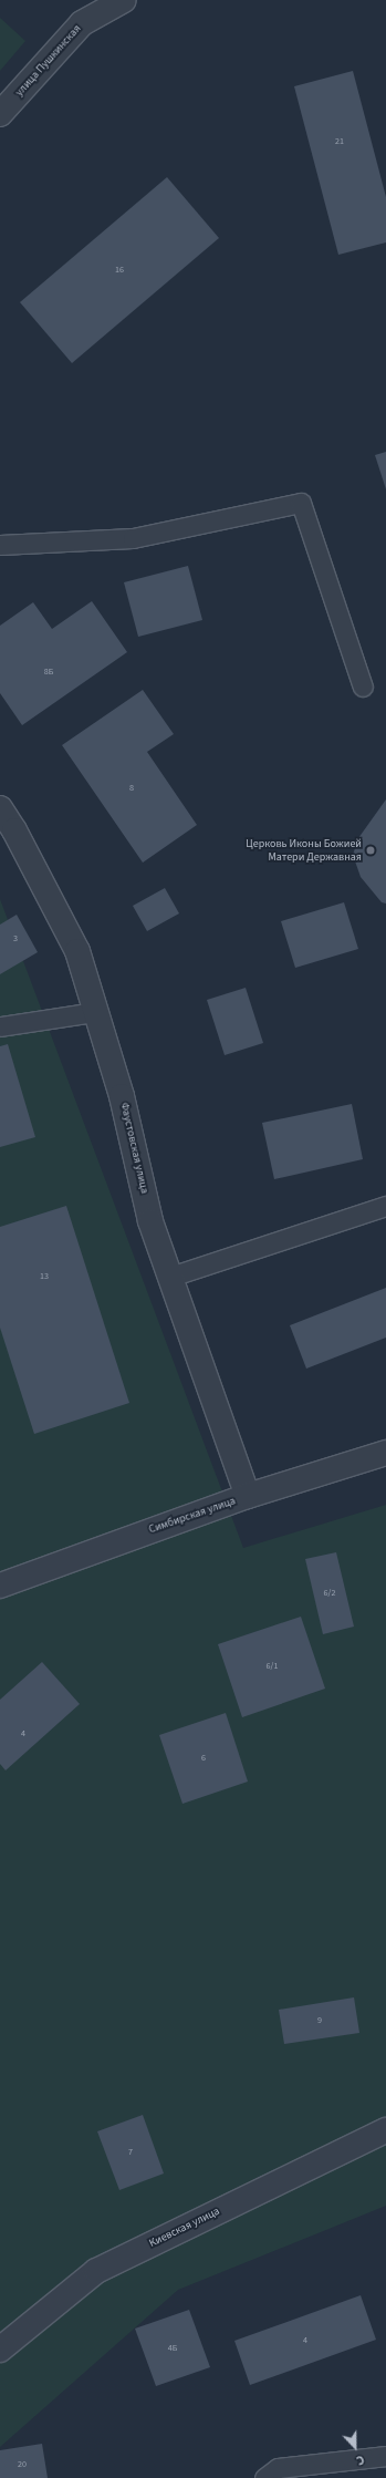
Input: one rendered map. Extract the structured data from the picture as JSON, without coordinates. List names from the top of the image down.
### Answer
{
  "streets": {
    "street": [
      "улица Пушкинская",
      "Фаустовская улица",
      "Симбирская улица",
      "Киевская улица"
    ]
  },
  "crossings": [
    ["Фаустовская улица", "Симбирская улица"]
  ],
  "places": ["Церковь Иконы Божией Матери Державная"],
  "house_numbers": [
    "21",
    "16",
    "8Б",
    "8",
    "3",
    "13",
    "6/2",
    "6/1",
    "4",
    "6",
    "9",
    "7",
    "4",
    "4Б",
    "20"
  ],
  "north": "bottom"
}
